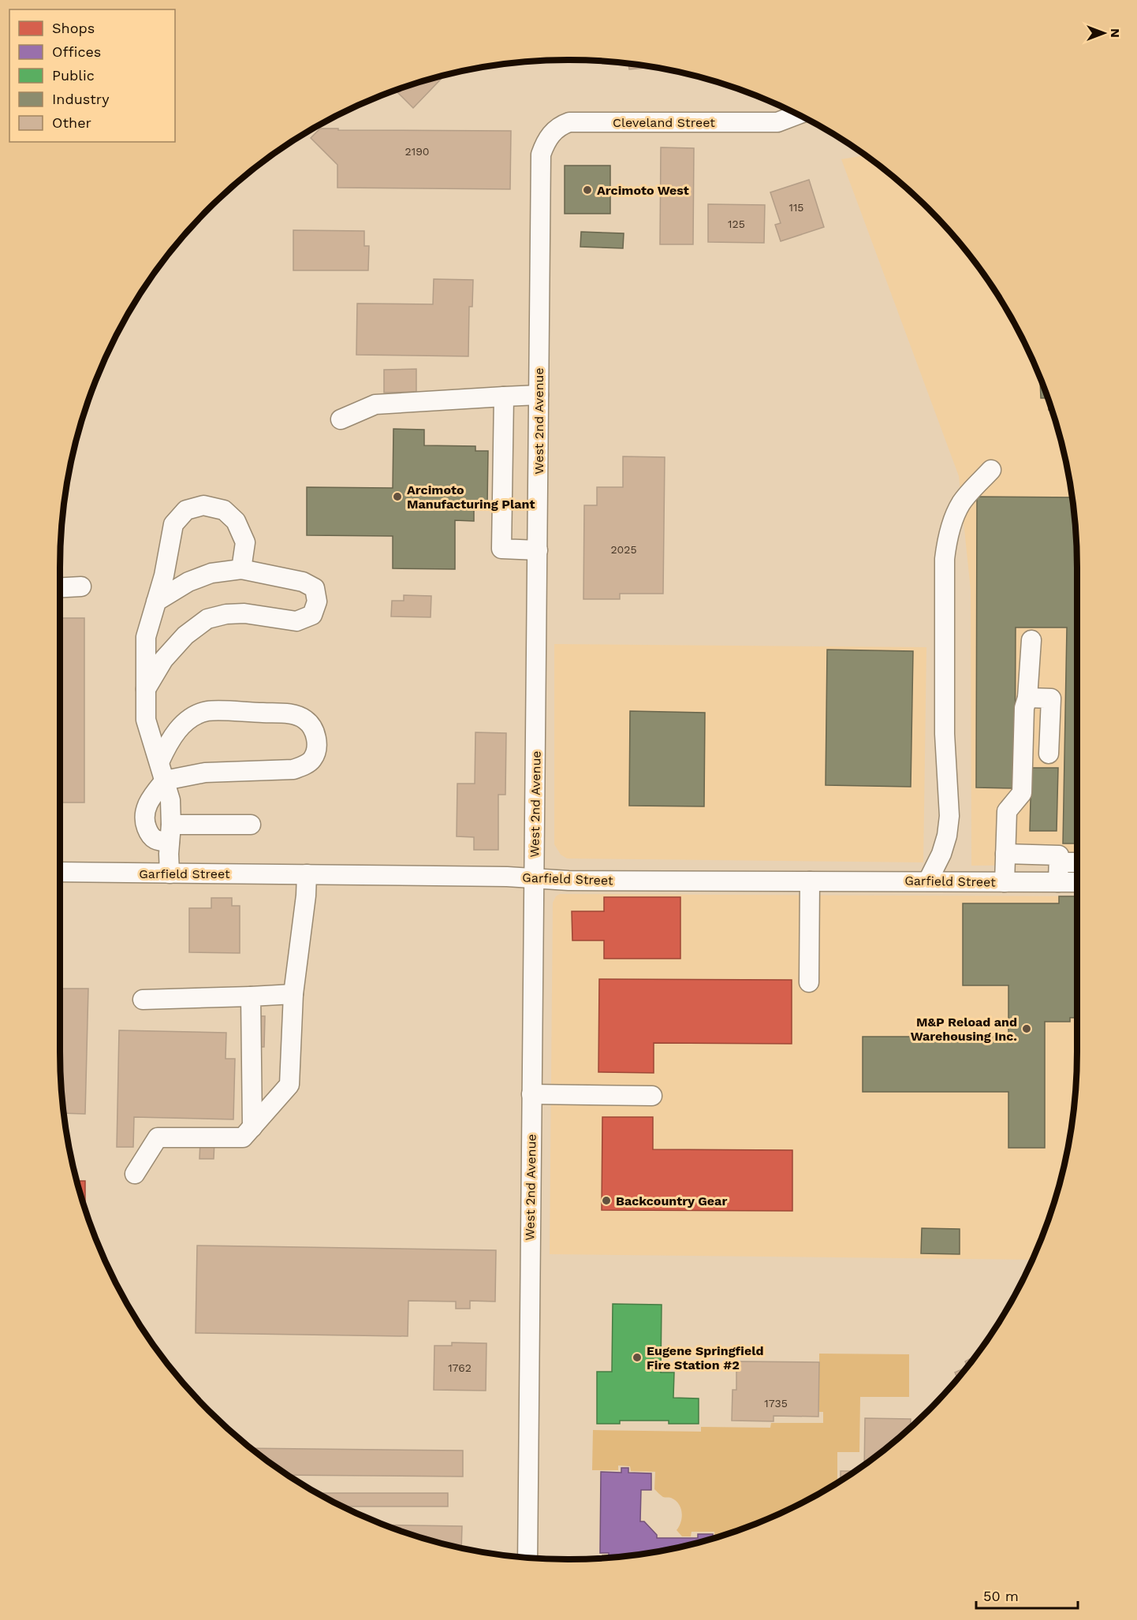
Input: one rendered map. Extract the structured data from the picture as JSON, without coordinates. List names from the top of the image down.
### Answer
{
  "streets": {
    "street": ["Cleveland Street", "West 2nd Avenue", "Garfield Street"]
  },
  "crossings": [
    ["Cleveland Street", "West 2nd Avenue"],
    ["West 2nd Avenue", "Garfield Street"]
  ],
  "places": [
    "Arcimoto West",
    "Arcimoto Manufacturing Plant",
    "M&P Reload and Warehousing Inc.",
    "Backcountry Gear",
    "Eugene Springfield Fire Station #2"
  ],
  "house_numbers": [
    "2190",
    "115",
    "125",
    "2025",
    "1762",
    "1735"
  ],
  "legend": [
    "Shops",
    "Offices",
    "Public",
    "Industry",
    "Other"
  ],
  "scale_bar": "50 m",
  "north": "right"
}
